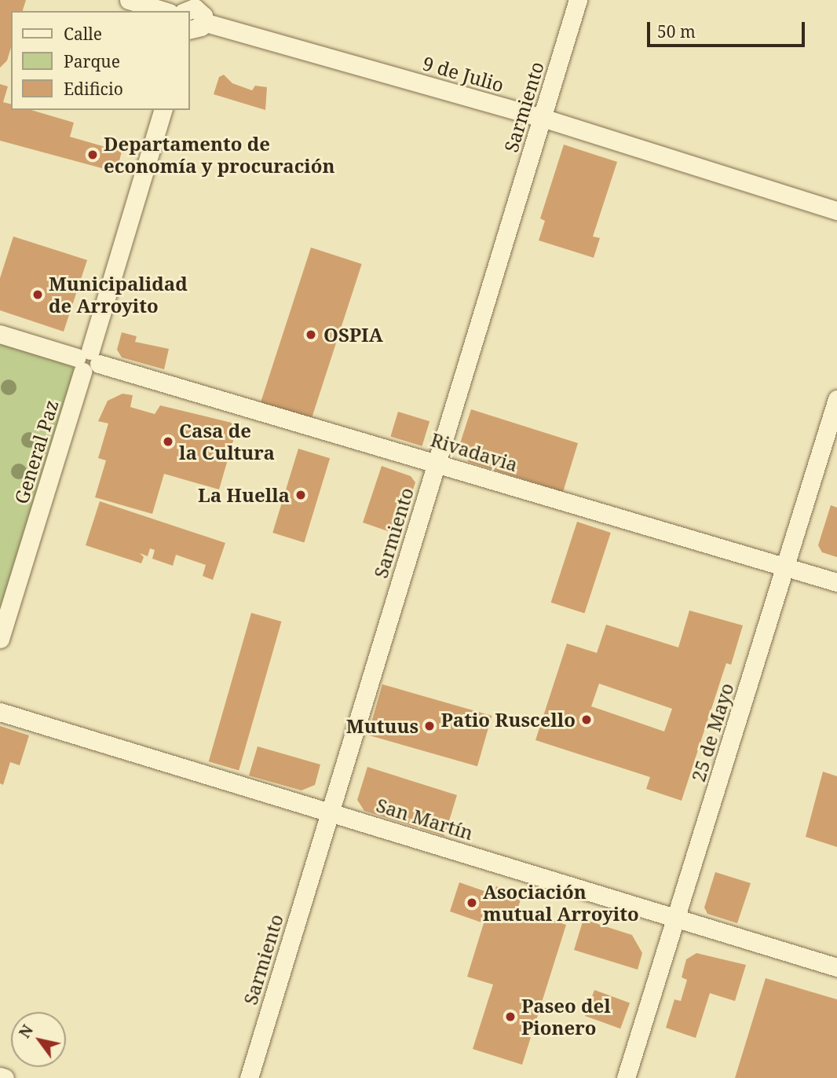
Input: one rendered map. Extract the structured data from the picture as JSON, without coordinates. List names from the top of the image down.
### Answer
{
  "streets": {
    "street": [
      "9 de Julio",
      "Sarmiento",
      "General Paz",
      "Rivadavia",
      "25 de Mayo",
      "San Martín"
    ]
  },
  "crossings": [
    ["9 de Julio", "Sarmiento"],
    ["Sarmiento", "Rivadavia"],
    ["Sarmiento", "San Martín"],
    ["General Paz", "Rivadavia"],
    ["Rivadavia", "25 de Mayo"],
    ["25 de Mayo", "San Martín"]
  ],
  "places": [
    "Departamento de economía y procuración",
    "Municipalidad de Arroyito",
    "OSPIA",
    "Casa de la Cultura",
    "La Huella",
    "Patio Ruscello",
    "Mutuus",
    "Asociación mutual Arroyito",
    "Paseo del Pionero"
  ],
  "legend": ["Calle", "Parque", "Edificio"],
  "scale_bar": "50 m",
  "north": "top left"
}
